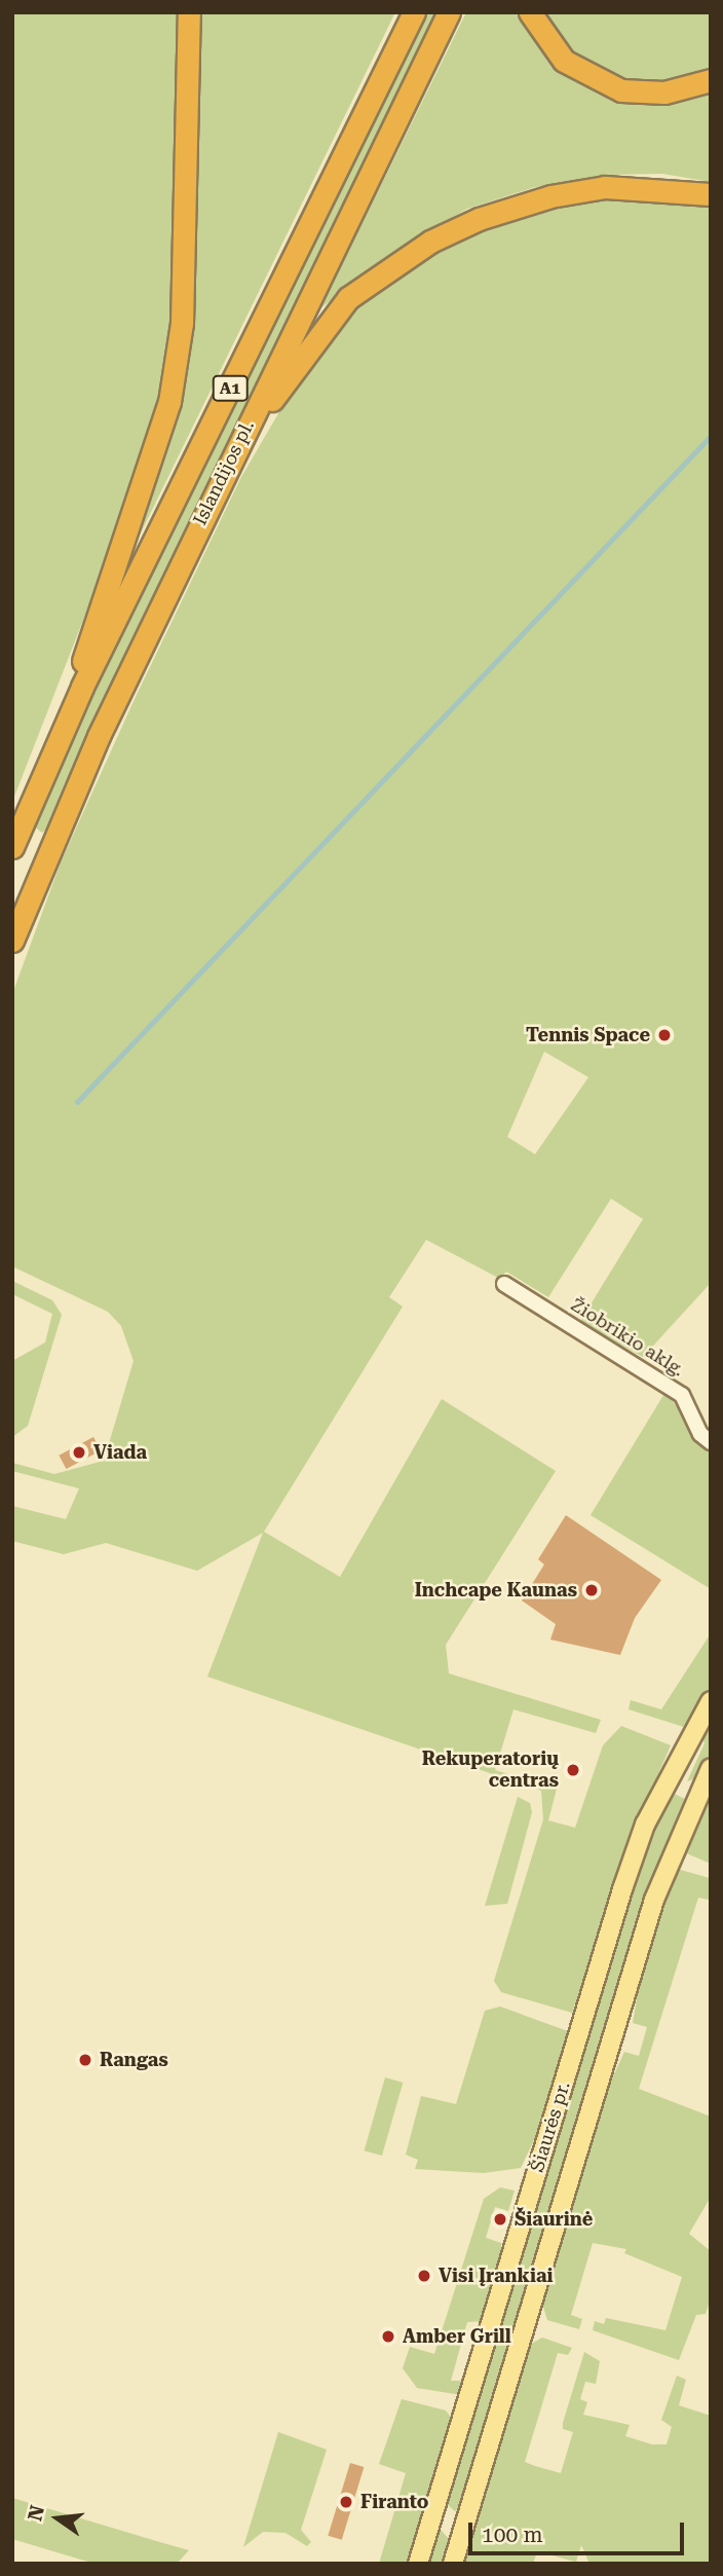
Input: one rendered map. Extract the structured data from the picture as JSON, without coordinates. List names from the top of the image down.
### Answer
{
  "streets": {
    "highway": ["A1", "Islandijos pl."],
    "main road": ["Šiaurės pr."],
    "street": ["Žiobrikio aklg."]
  },
  "places": [
    "Tennis Space",
    "Viada",
    "Inchcape Kaunas",
    "Rekuperatorių centras",
    "Rangas",
    "Šiaurinė",
    "Visi Įrankiai",
    "Amber Grill",
    "Firanto"
  ],
  "scale_bar": "100 m",
  "north": "left"
}
